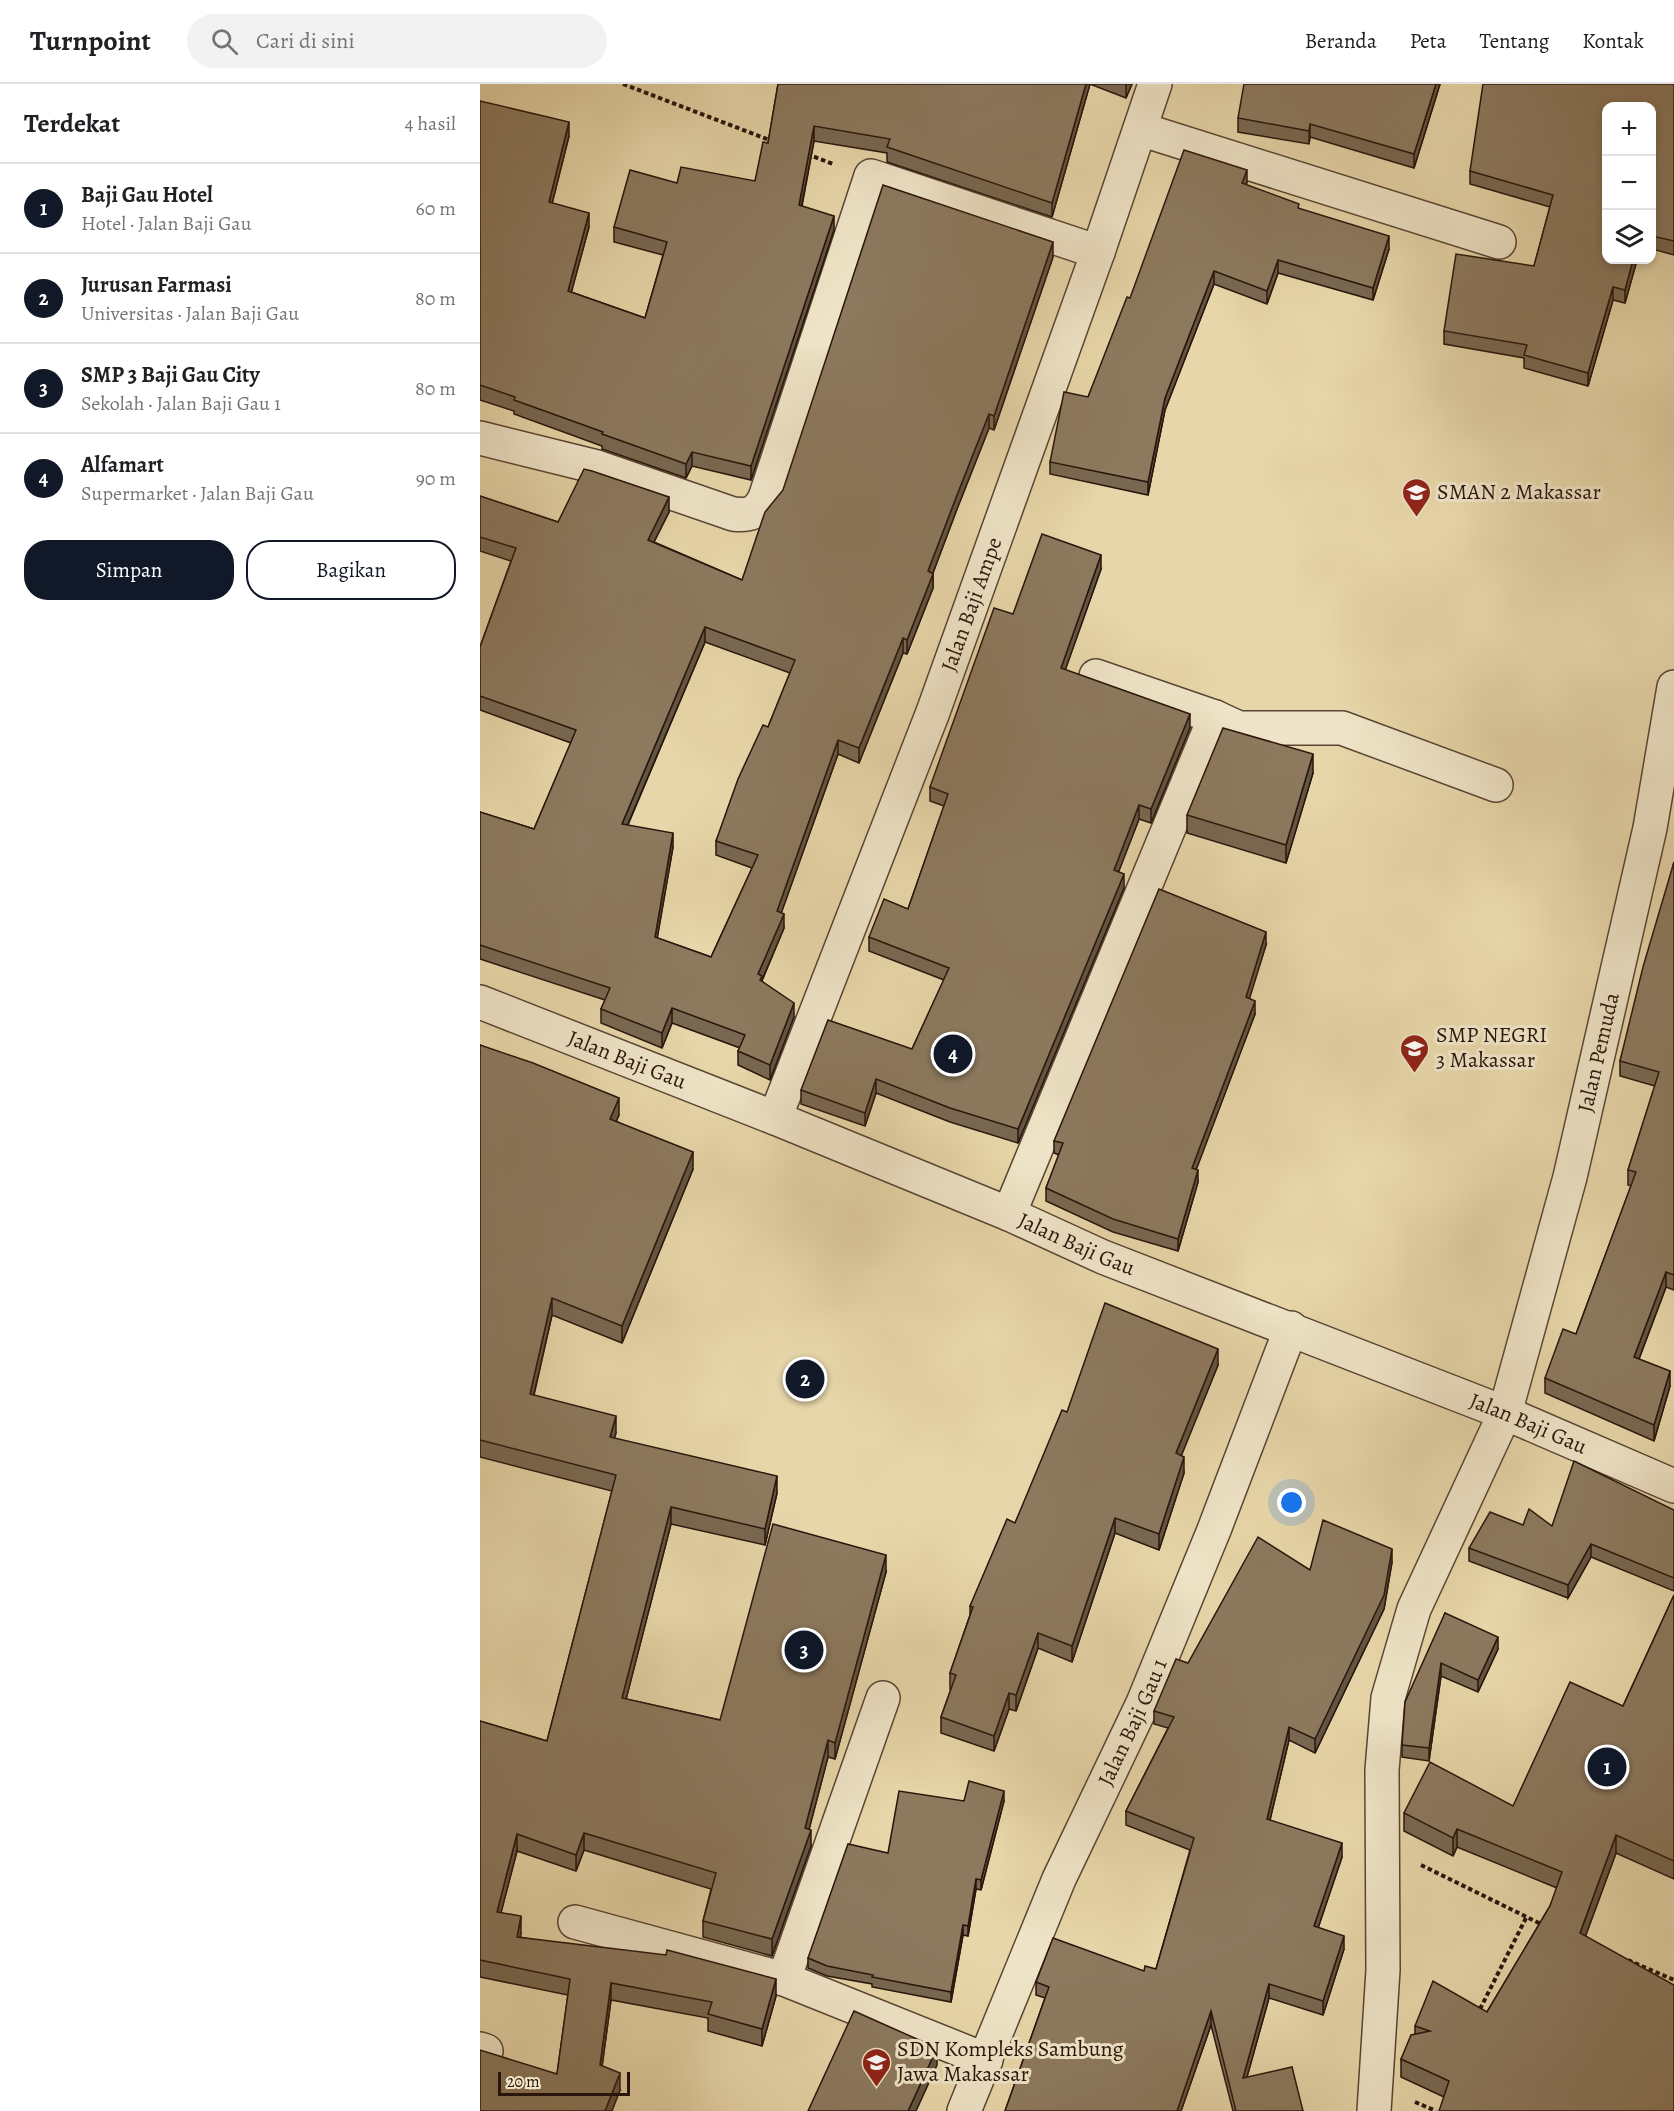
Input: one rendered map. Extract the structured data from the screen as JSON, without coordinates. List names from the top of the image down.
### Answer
{
  "streets": {
    "street": [
      "Jalan Baji Ampe",
      "Jalan Pemuda",
      "Jalan Baji Gau",
      "Jalan Baji Gau 1"
    ]
  },
  "crossings": [
    ["Jalan Baji Ampe", "Jalan Baji Gau"],
    ["Jalan Pemuda", "Jalan Baji Gau"],
    ["Jalan Baji Gau", "Jalan Baji Gau 1"]
  ],
  "places": {
    "school or university": ["SMAN 2 Makassar", "SMP NEGRI 3 Makassar", "SDN Kompleks Sambung Jawa Makassar"]
  },
  "scale_bar": "20 m",
  "page": {
    "header": "Turnpoint",
    "search": "Cari di sini",
    "nav": [
      "Beranda",
      "Peta",
      "Tentang",
      "Kontak"
    ],
    "heading": ["Terdekat", "4 hasil"],
    "map_buttons": ["+", "−"],
    "list": [
      {
        "mark": "1",
        "name": "Baji Gau Hotel",
        "note": "Hotel · Jalan Baji Gau",
        "value": "60 m"
      },
      {
        "mark": "2",
        "name": "Jurusan Farmasi",
        "note": "Universitas · Jalan Baji Gau",
        "value": "80 m"
      },
      {
        "mark": "3",
        "name": "SMP 3 Baji Gau City",
        "note": "Sekolah · Jalan Baji Gau 1",
        "value": "80 m"
      },
      {
        "mark": "4",
        "name": "Alfamart",
        "note": "Supermarket · Jalan Baji Gau",
        "value": "90 m"
      }
    ],
    "buttons": ["Simpan", "Bagikan"],
    "pins": [
      "4",
      "2",
      "3",
      "1"
    ],
    "scale": "20 m"
  }
}
